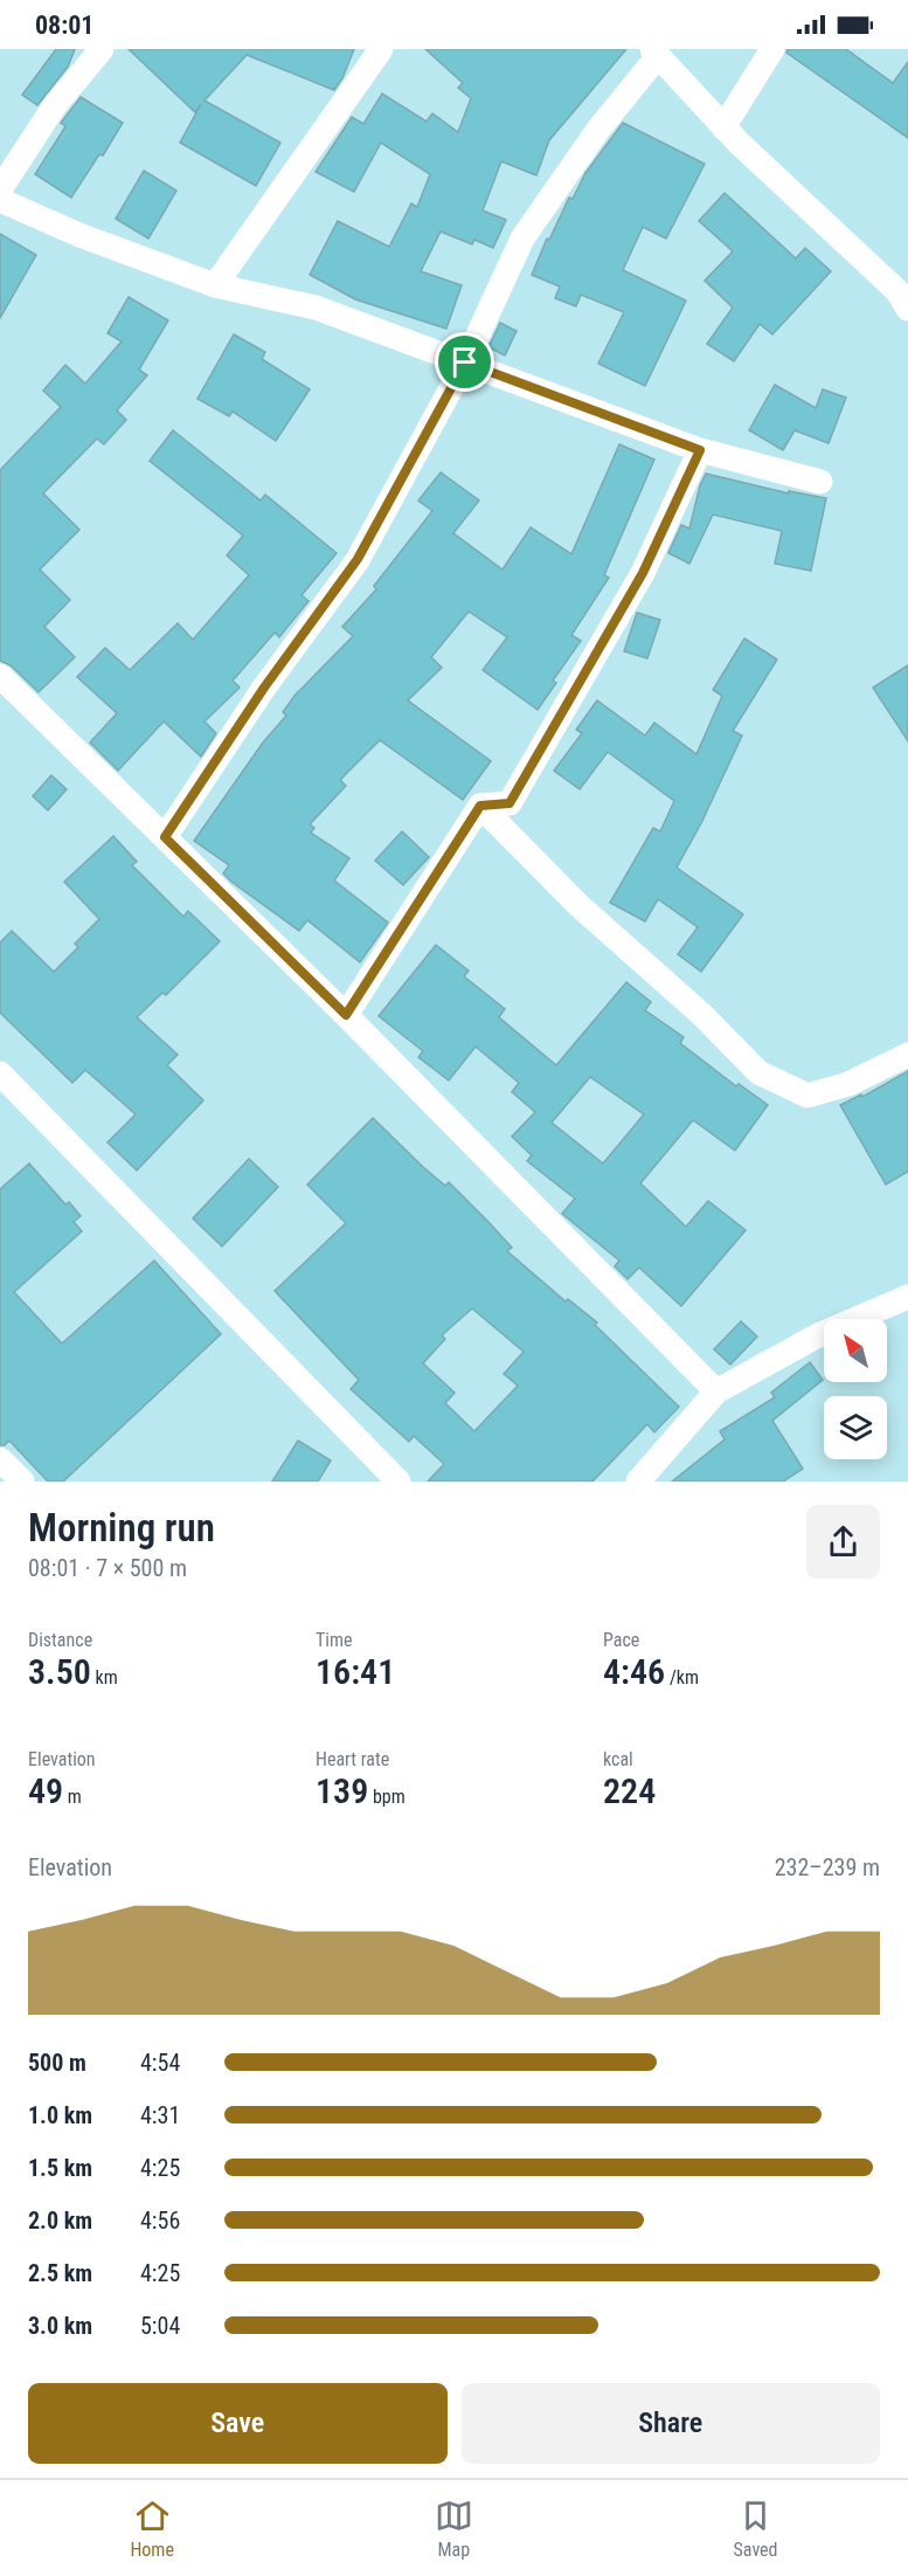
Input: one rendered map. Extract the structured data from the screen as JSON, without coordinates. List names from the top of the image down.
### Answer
{
  "north": "top left",
  "page": {
    "status": "08:01",
    "heading": ["Morning run", "08:01 · 7 × 500 m"],
    "stats": [
      ["Distance", "3.50 km"],
      ["Time", "16:41"],
      ["Pace", "4:46 /km"],
      ["Elevation", "49 m"],
      ["Heart rate", "139 bpm"],
      ["kcal", "224"]
    ],
    "chart": ["Elevation", "232–239 m"],
    "list": [
      {
        "name": "500 m",
        "note": "4:54"
      },
      {
        "name": "1.0 km",
        "note": "4:31"
      },
      {
        "name": "1.5 km",
        "note": "4:25"
      },
      {
        "name": "2.0 km",
        "note": "4:56"
      },
      {
        "name": "2.5 km",
        "note": "4:25"
      },
      {
        "name": "3.0 km",
        "note": "5:04"
      }
    ],
    "buttons": ["Save", "Share"],
    "tabs": ["Home", "Map", "Saved"]
  }
}
